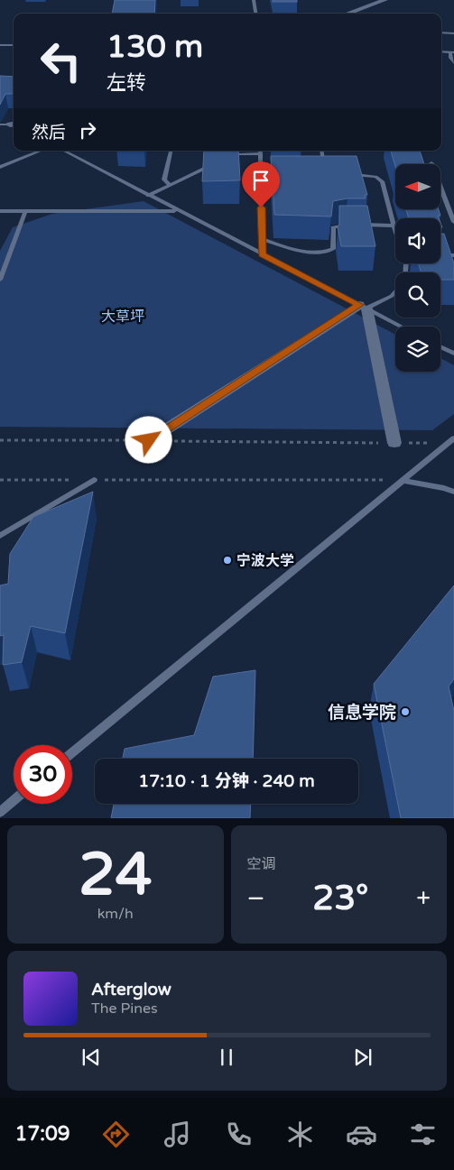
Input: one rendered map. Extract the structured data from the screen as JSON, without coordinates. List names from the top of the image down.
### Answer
{
  "parks": ["大草坪"],
  "places": ["宁波大学", "信息学院"],
  "north": "left",
  "page": {
    "turn": ["130 m", "左转"],
    "then": "然后",
    "limit": "30",
    "trip": "17:10 · 1 分钟 · 240 m",
    "tile": [
      ["24", "km/h"],
      "空调"
    ],
    "heat": ["−", "23°", "+"],
    "song": ["Afterglow", "The Pines"],
    "tabs": "17:09"
  }
}
